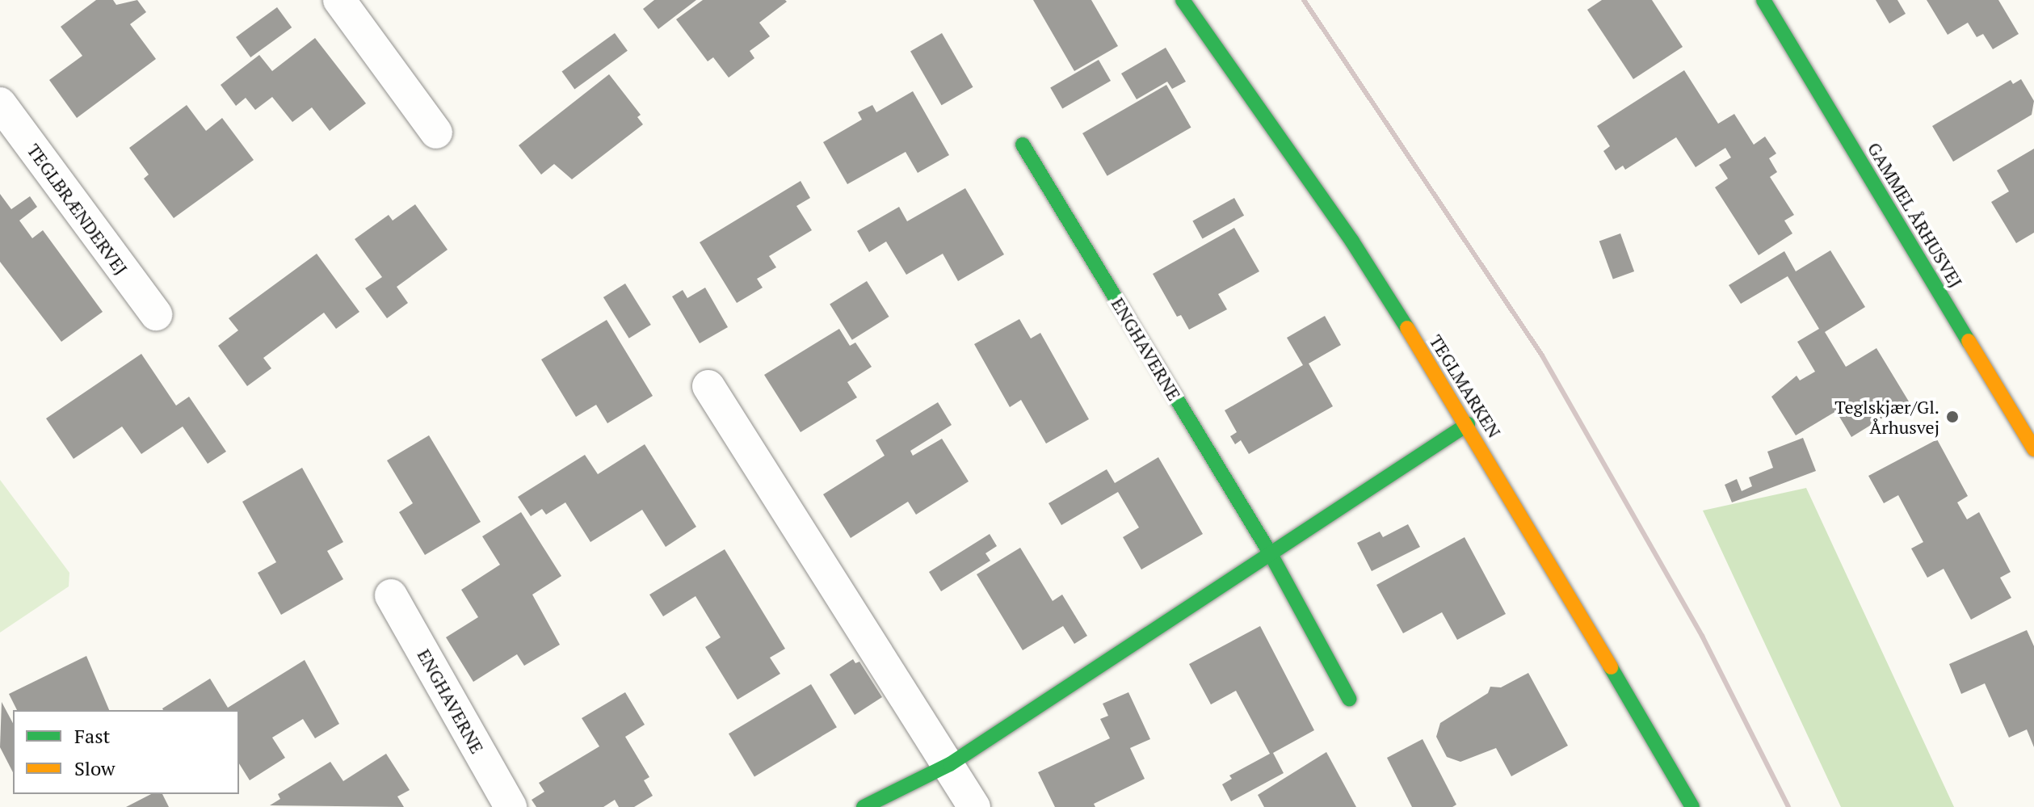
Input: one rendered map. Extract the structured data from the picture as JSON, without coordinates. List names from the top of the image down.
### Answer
{
  "streets": {
    "street": [
      "TEGLBRÆNDERVEJ",
      "GAMMEL ÅRHUSVEJ",
      "ENGHAVERNE",
      "TEGLMARKEN"
    ]
  },
  "places": ["Teglskjær/Gl. Århusvej"],
  "legend": ["Fast", "Slow"]
}
